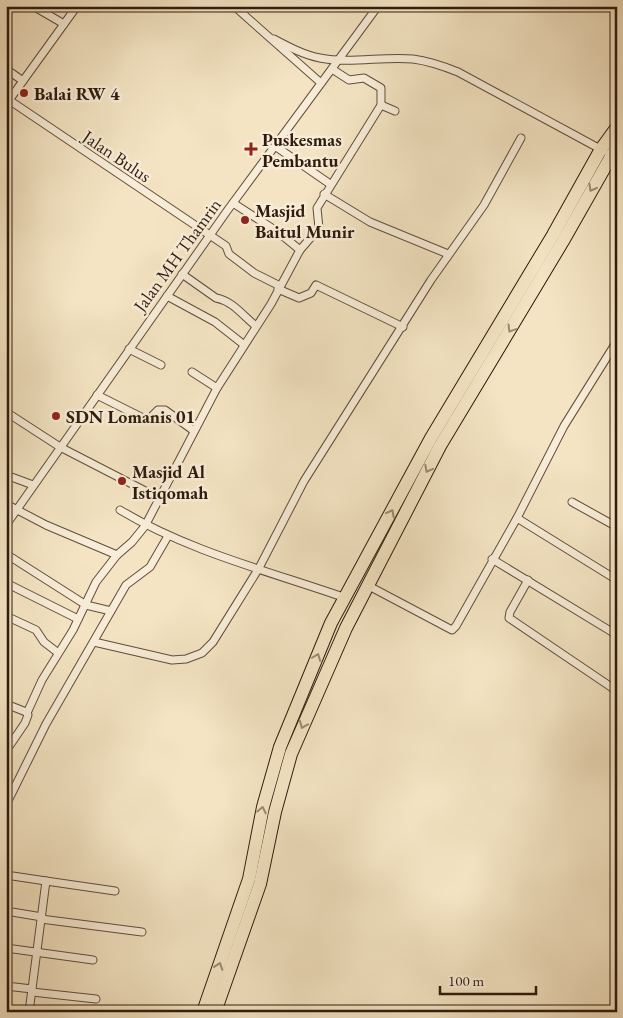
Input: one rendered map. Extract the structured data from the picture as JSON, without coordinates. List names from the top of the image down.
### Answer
{
  "streets": {
    "street": ["Jalan Bulus", "Jalan MH Thamrin"]
  },
  "crossings": [
    ["Jalan Bulus", "Jalan MH Thamrin"]
  ],
  "places": {
    "other": [
      "Balai RW 4",
      "Masjid Baitul Munir",
      "SDN Lomanis 01",
      "Masjid Al Istiqomah"
    ],
    "health": ["Puskesmas Pembantu"]
  },
  "scale_bar": "100 m"
}
